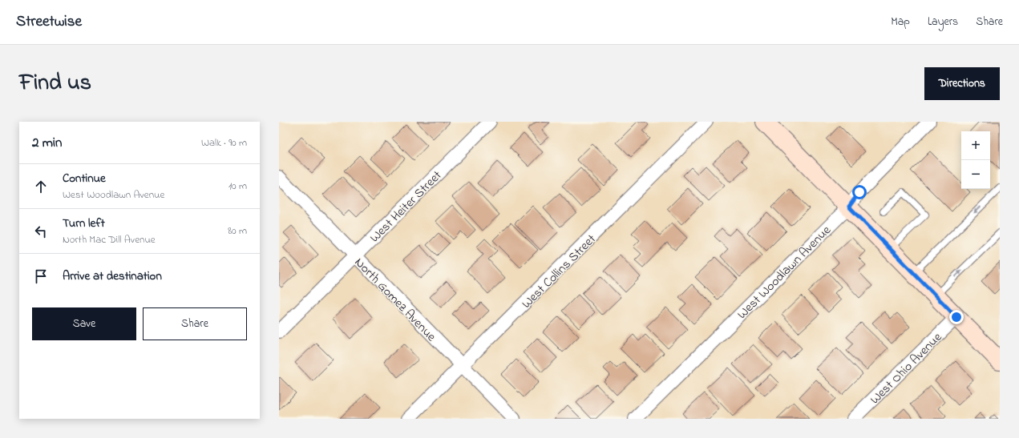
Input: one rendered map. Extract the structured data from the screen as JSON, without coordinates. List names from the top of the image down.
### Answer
{
  "streets": {
    "street": [
      "West Heiter Street",
      "West Collins Street",
      "West Woodlawn Avenue",
      "North Gomez Avenue",
      "West Ohio Avenue"
    ]
  },
  "crossings": [
    ["West Heiter Street", "North Gomez Avenue"],
    ["West Collins Street", "North Gomez Avenue"]
  ],
  "page": {
    "header": "Streetwise",
    "nav": ["Map", "Layers", "Share"],
    "title": "Find us",
    "buttons": [
      "Directions",
      ["Save", "Share"]
    ],
    "heading": ["2 min", "Walk · 90 m"],
    "map_buttons": ["+", "−"],
    "list": [
      ["Continue", "West Woodlawn Avenue", "10 m"],
      ["Turn left", "North Mac Dill Avenue", "80 m"],
      "Arrive at destination"
    ]
  }
}
